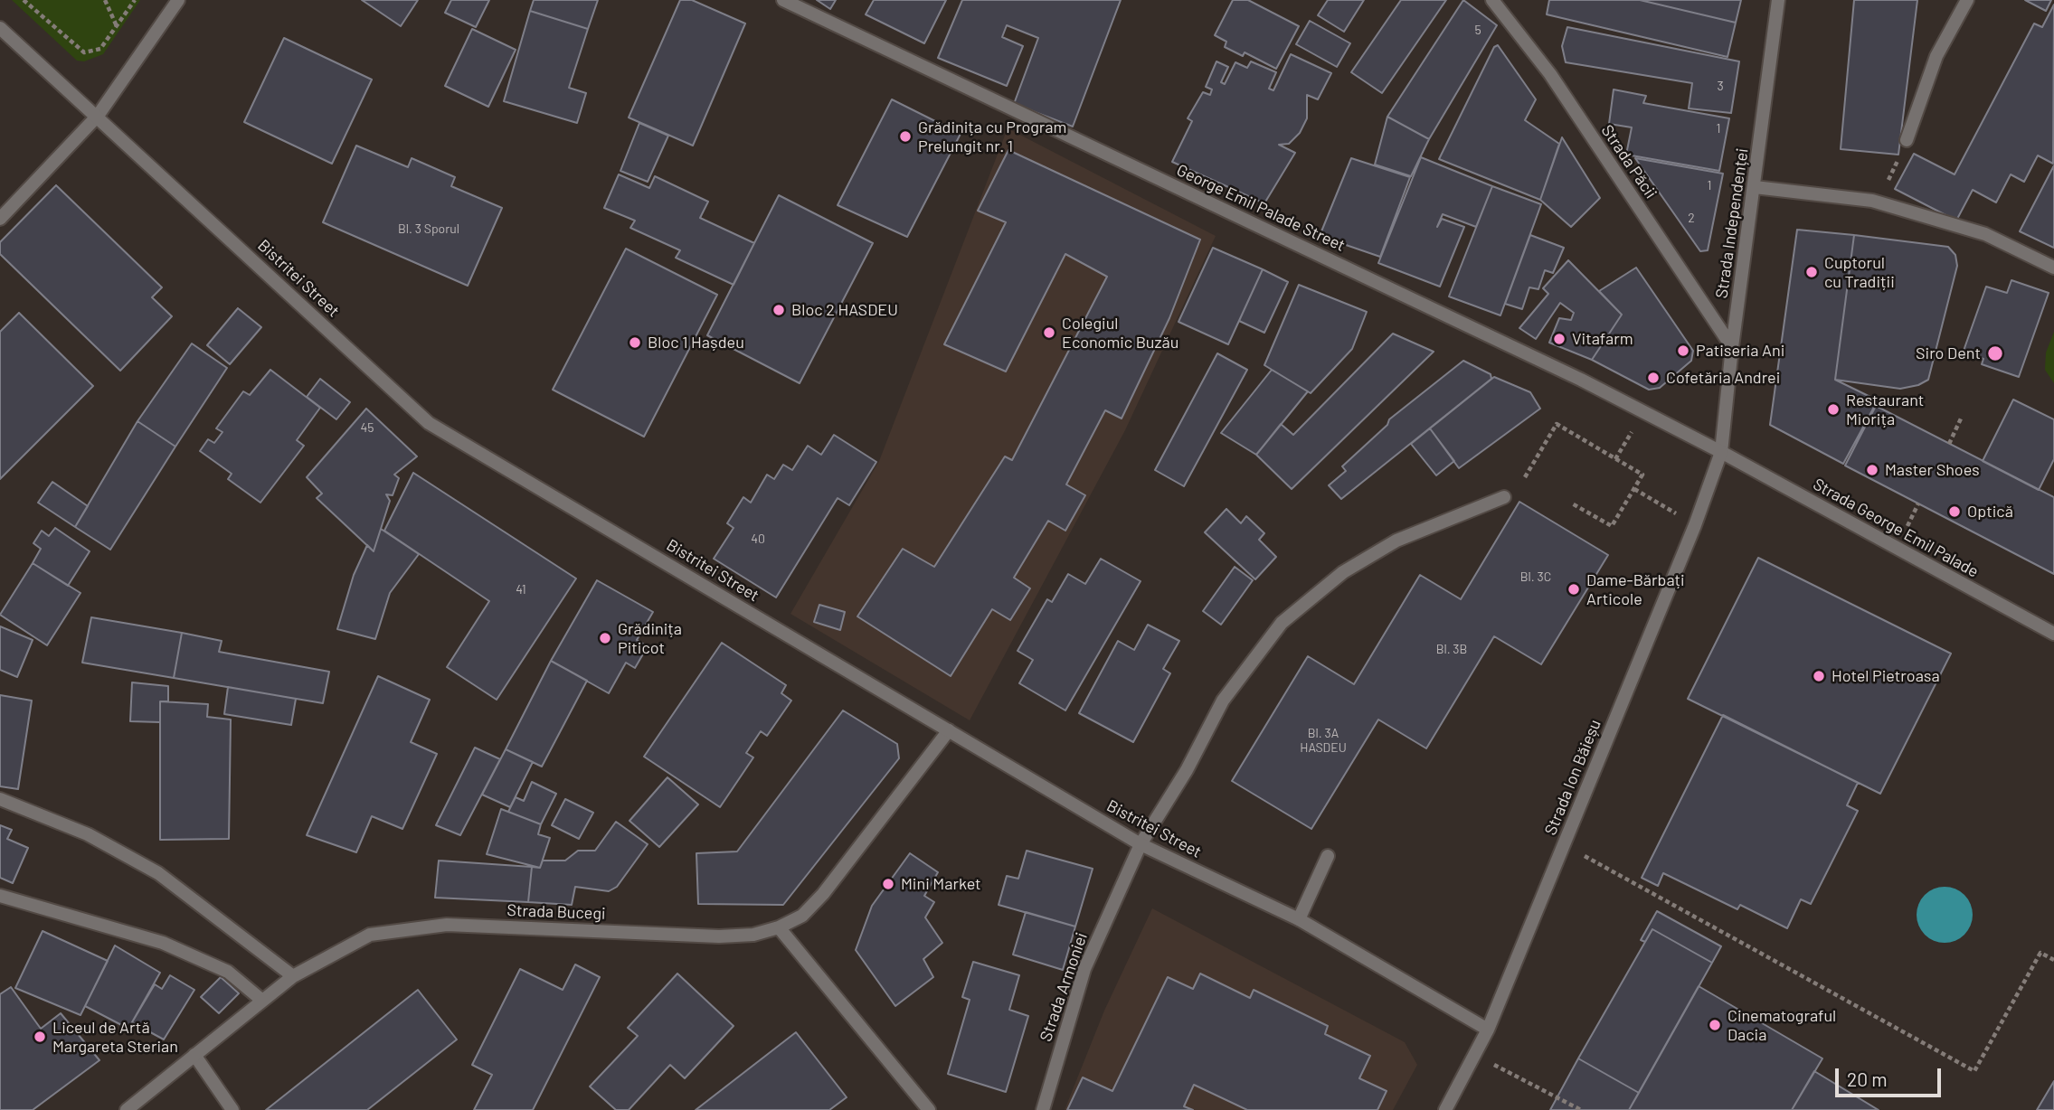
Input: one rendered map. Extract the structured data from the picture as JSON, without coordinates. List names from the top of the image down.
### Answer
{
  "streets": {
    "street": [
      "Strada Păcii",
      "George Emil Palade Street",
      "Strada Independenței",
      "Bistritei Street",
      "Strada George Emil Palade",
      "Strada Ion Băieșu",
      "Strada Bucegi",
      "Strada Armoniei"
    ]
  },
  "crossings": [
    ["Strada Păcii", "Strada Independenței"],
    ["George Emil Palade Street", "Strada Independenței"],
    ["George Emil Palade Street", "Strada George Emil Palade"],
    ["George Emil Palade Street", "Strada Ion Băieșu"],
    ["Strada Independenței", "Strada George Emil Palade"],
    ["Strada Independenței", "Strada Ion Băieșu"],
    ["Bistritei Street", "Strada Ion Băieșu"],
    ["Bistritei Street", "Strada Bucegi"],
    ["Bistritei Street", "Strada Armoniei"],
    ["Strada George Emil Palade", "Strada Ion Băieșu"]
  ],
  "places": [
    "Grădinița cu Program Prelungit nr. 1",
    "Cuptorul cu Tradiții",
    "Bloc 2 HASDEU",
    "Colegiul Economic Buzău",
    "Vitafarm",
    "Bloc 1 Hașdeu",
    "Patiseria Ani",
    "Siro Dent",
    "Cofetăria Andrei",
    "Restaurant Miorița",
    "Master Shoes",
    "Optică",
    "Dame-Bărbați Articole",
    "Grădinița Piticot",
    "Hotel Pietroasa",
    "Mini Market",
    "Cinematograful Dacia",
    "Liceul de Artă Margareta Sterian"
  ],
  "house_numbers": [
    "5",
    "3",
    "1",
    "1",
    "2",
    "Bl. 3 Sporul",
    "45",
    "40",
    "Bl. 3C",
    "41",
    "Bl. 3B",
    "Bl. 3A HASDEU"
  ],
  "scale_bar": "20 m"
}
